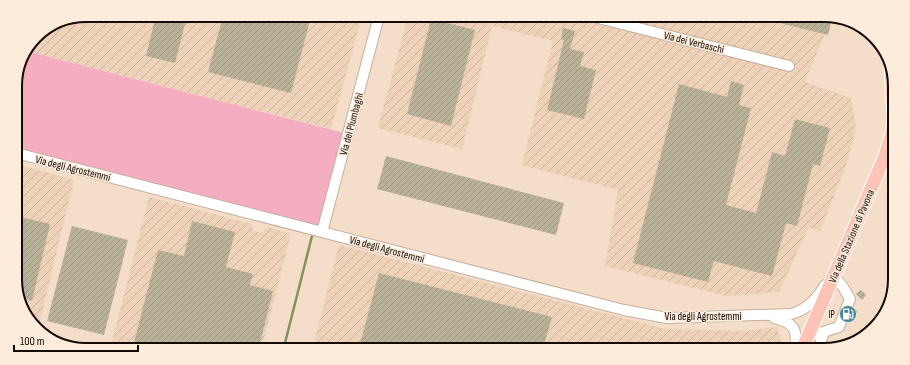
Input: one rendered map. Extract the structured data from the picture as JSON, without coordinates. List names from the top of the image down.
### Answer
{
  "streets": {
    "main road": ["Via della Stazione di Pavona"],
    "street": ["Via dei Verbaschi", "Via dei Plumbaghi", "Via degli Agrostemmi"]
  },
  "crossings": [
    ["Via dei Plumbaghi", "Via degli Agrostemmi"],
    ["Via degli Agrostemmi", "Via della Stazione di Pavona"]
  ],
  "places": {
    "fuel station": ["IP"]
  },
  "scale_bar": "100 m"
}
